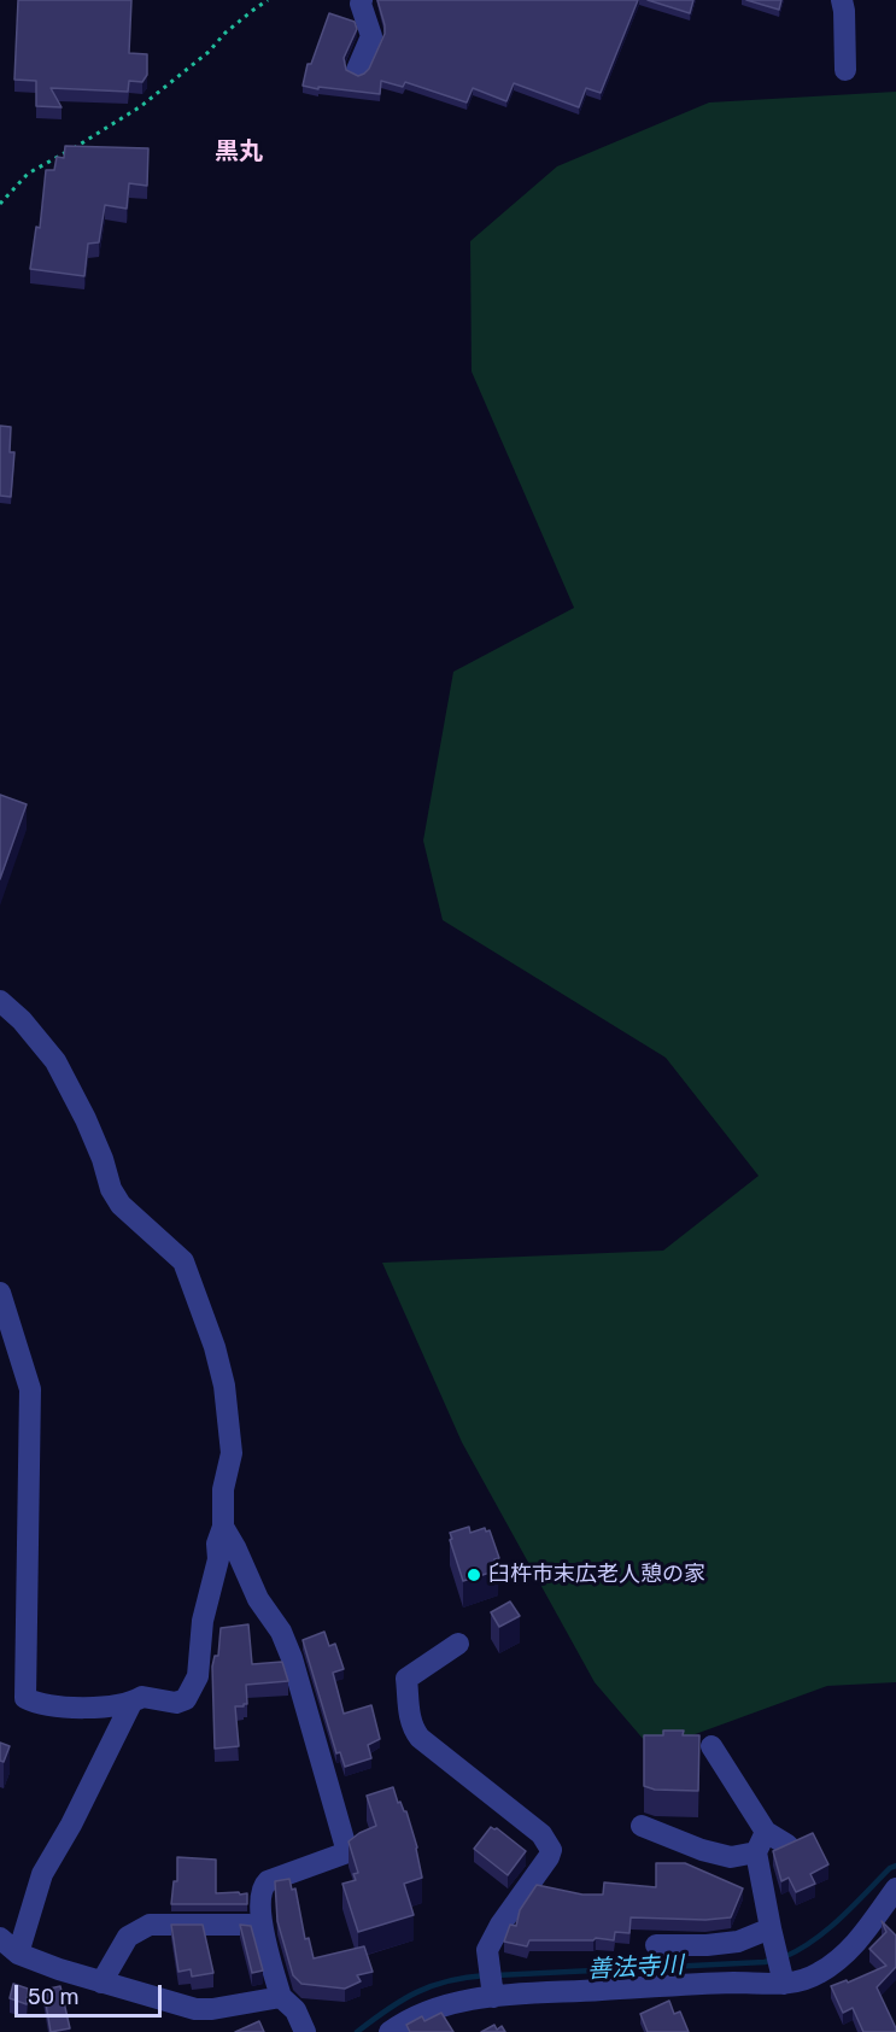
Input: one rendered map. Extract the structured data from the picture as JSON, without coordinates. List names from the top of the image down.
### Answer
{
  "districts": ["黒丸"],
  "water": ["善法寺川"],
  "places": ["臼杵市末広老人憩の家"],
  "scale_bar": "50 m"
}
